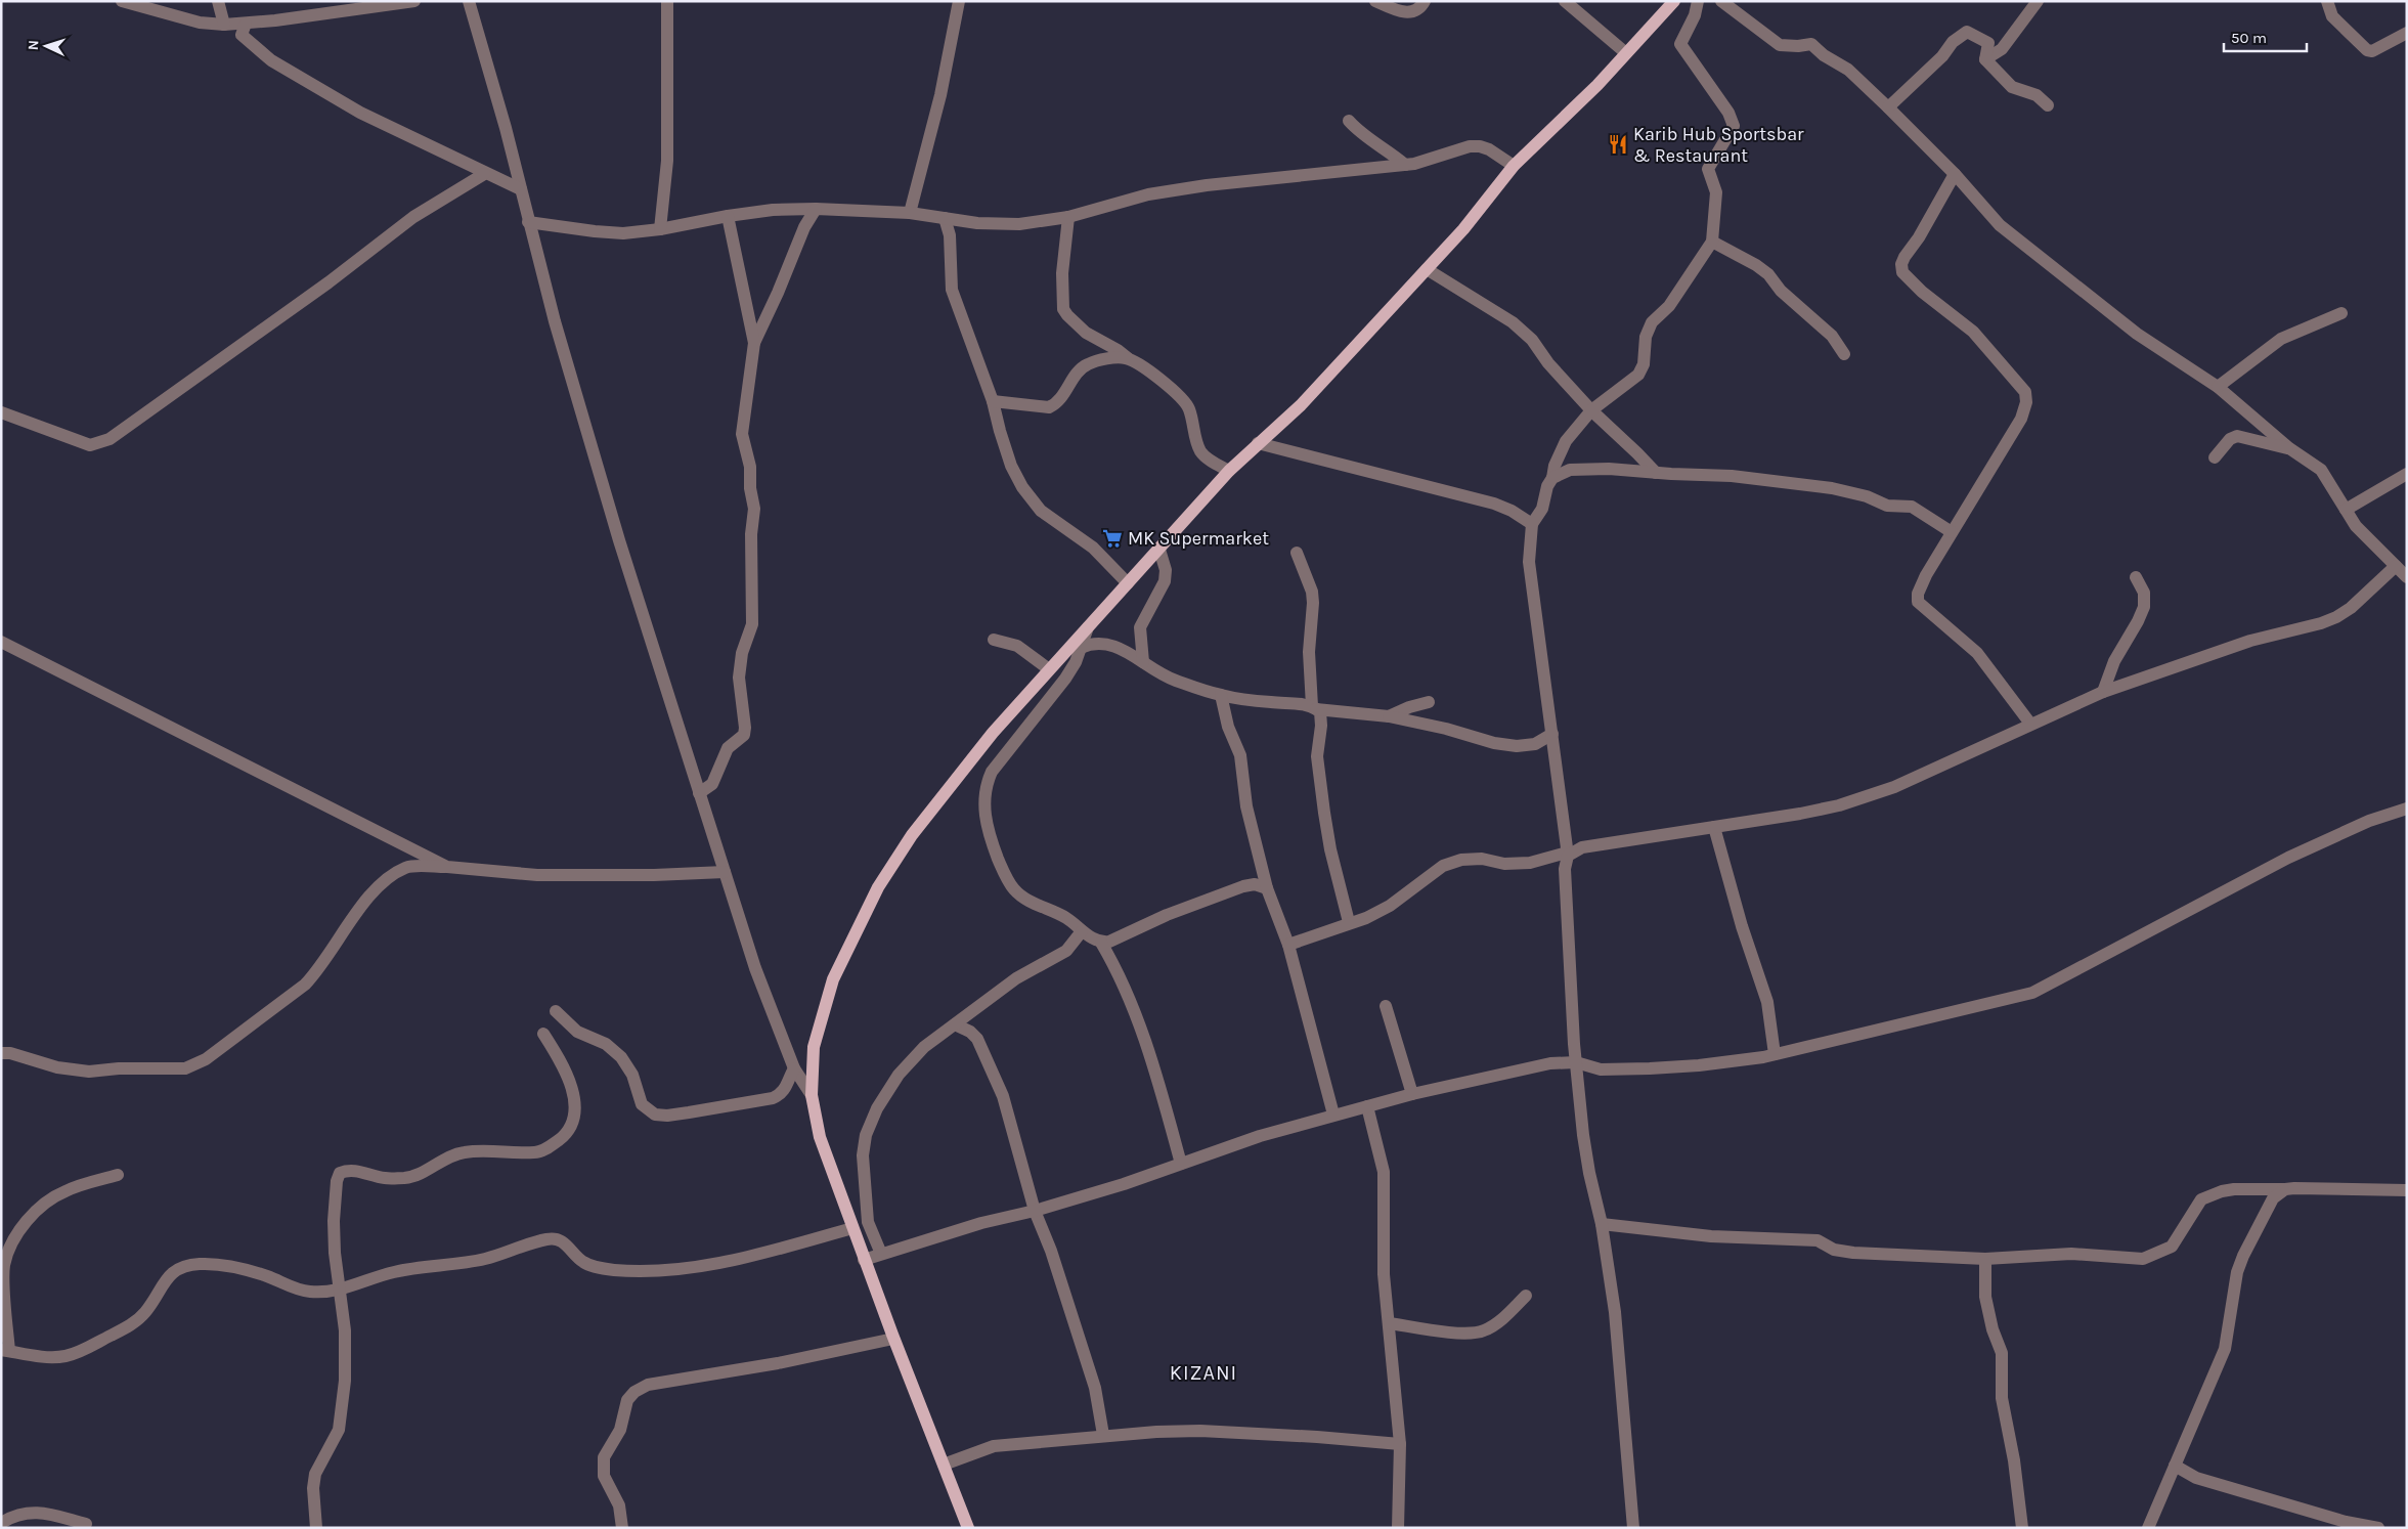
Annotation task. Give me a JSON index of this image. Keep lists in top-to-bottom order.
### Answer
{
  "districts": ["KIZANI"],
  "places": {
    "restaurant": ["Karib Hub Sportsbar & Restaurant"],
    "supermarket": ["MK Supermarket"]
  },
  "scale_bar": "50 m",
  "north": "left"
}
